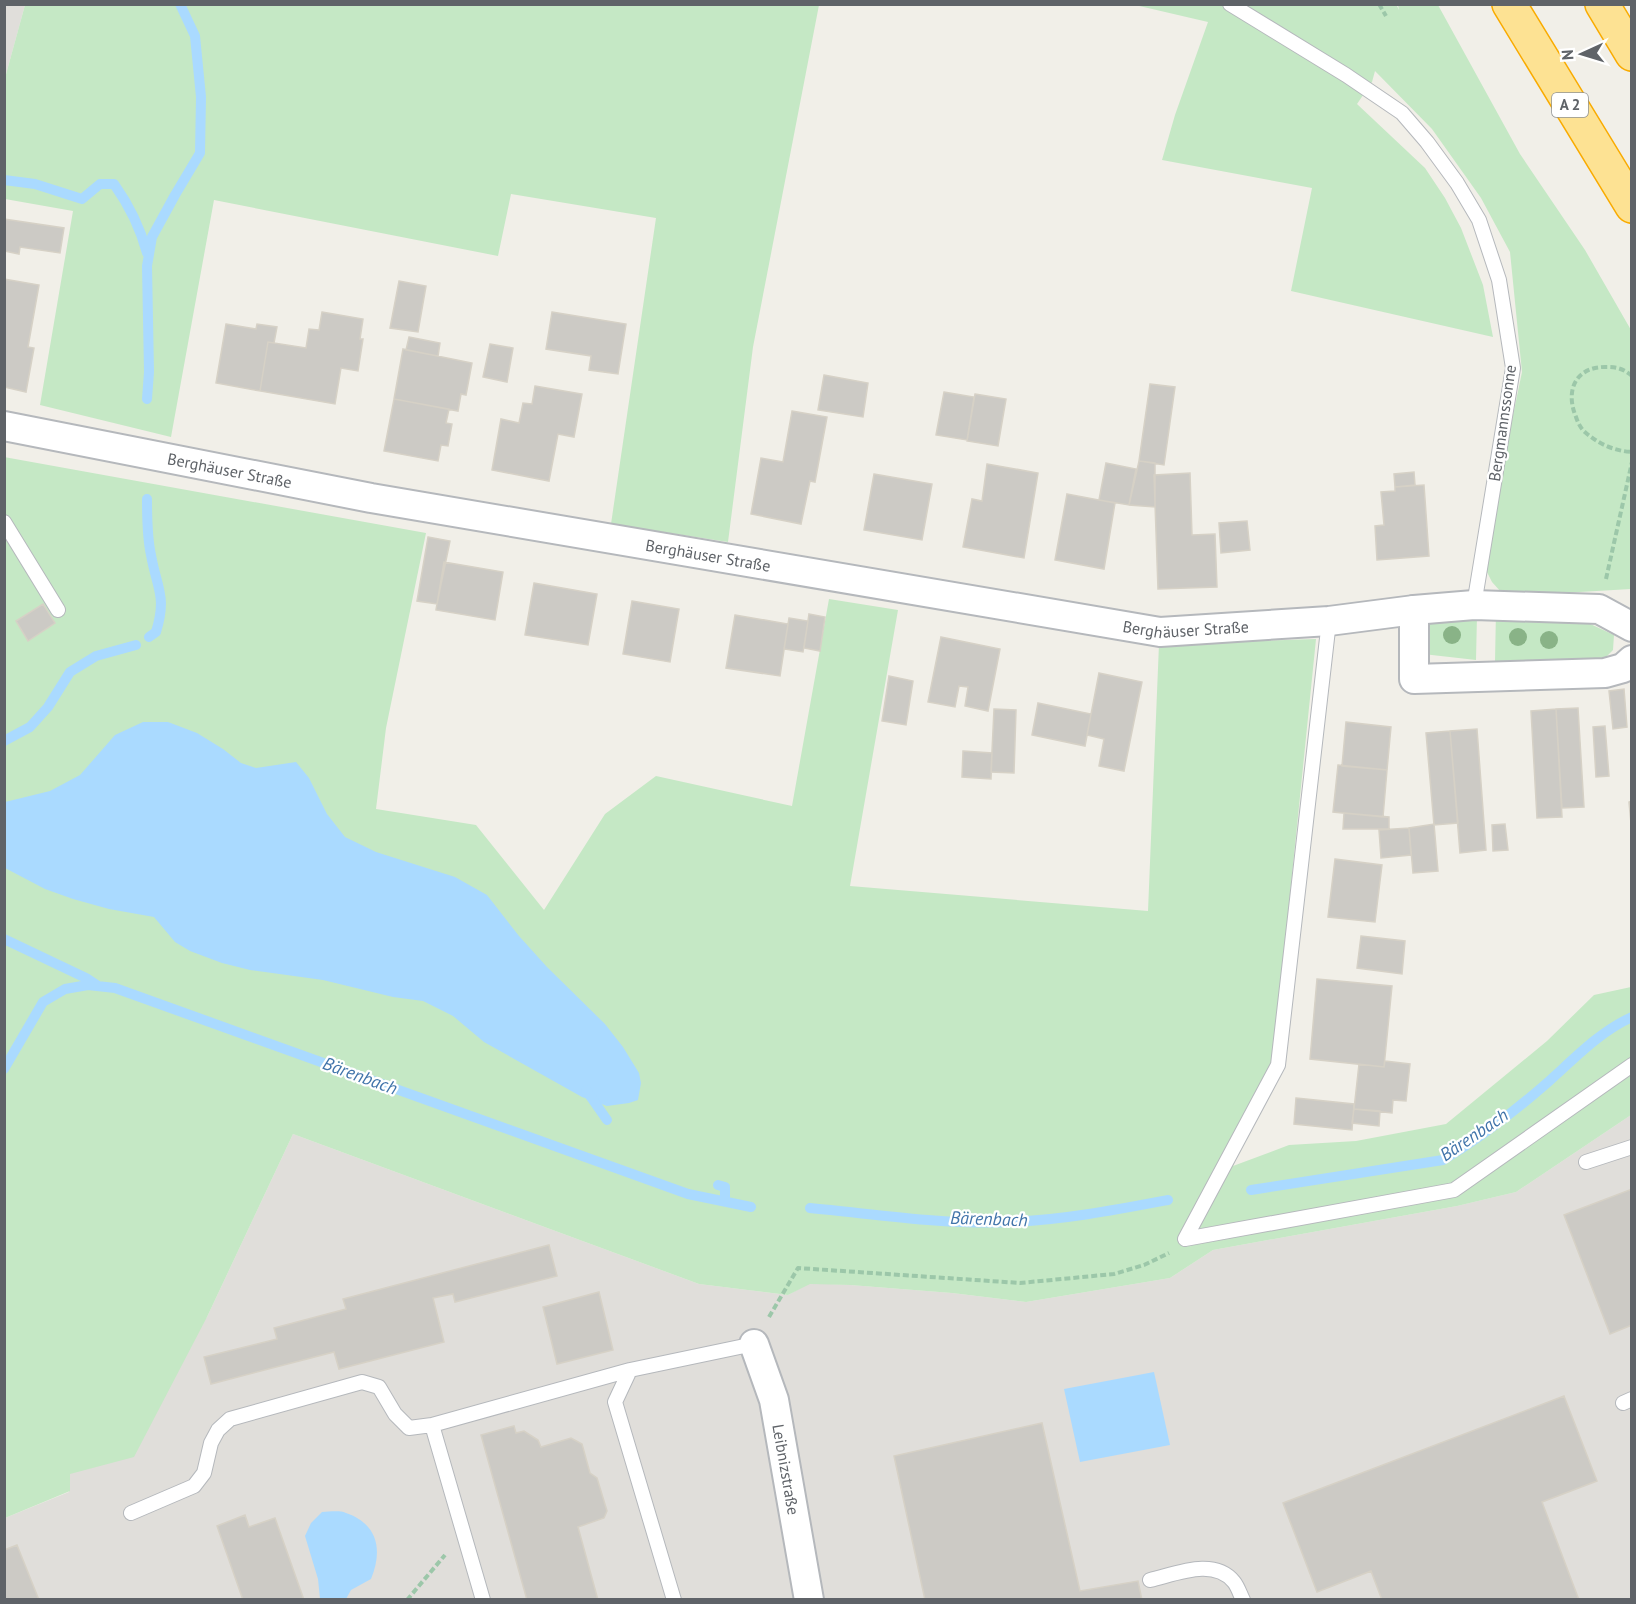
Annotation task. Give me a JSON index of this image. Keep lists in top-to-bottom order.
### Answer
{
  "streets": {
    "highway": ["A 2"],
    "street": ["Berghäuser Straße", "Leibnizstraße"],
    "lane": ["Bergmannssonne"]
  },
  "crossings": [
    ["Bergmannssonne", "Berghäuser Straße"]
  ],
  "water": ["Bärenbach"],
  "north": "left"
}
